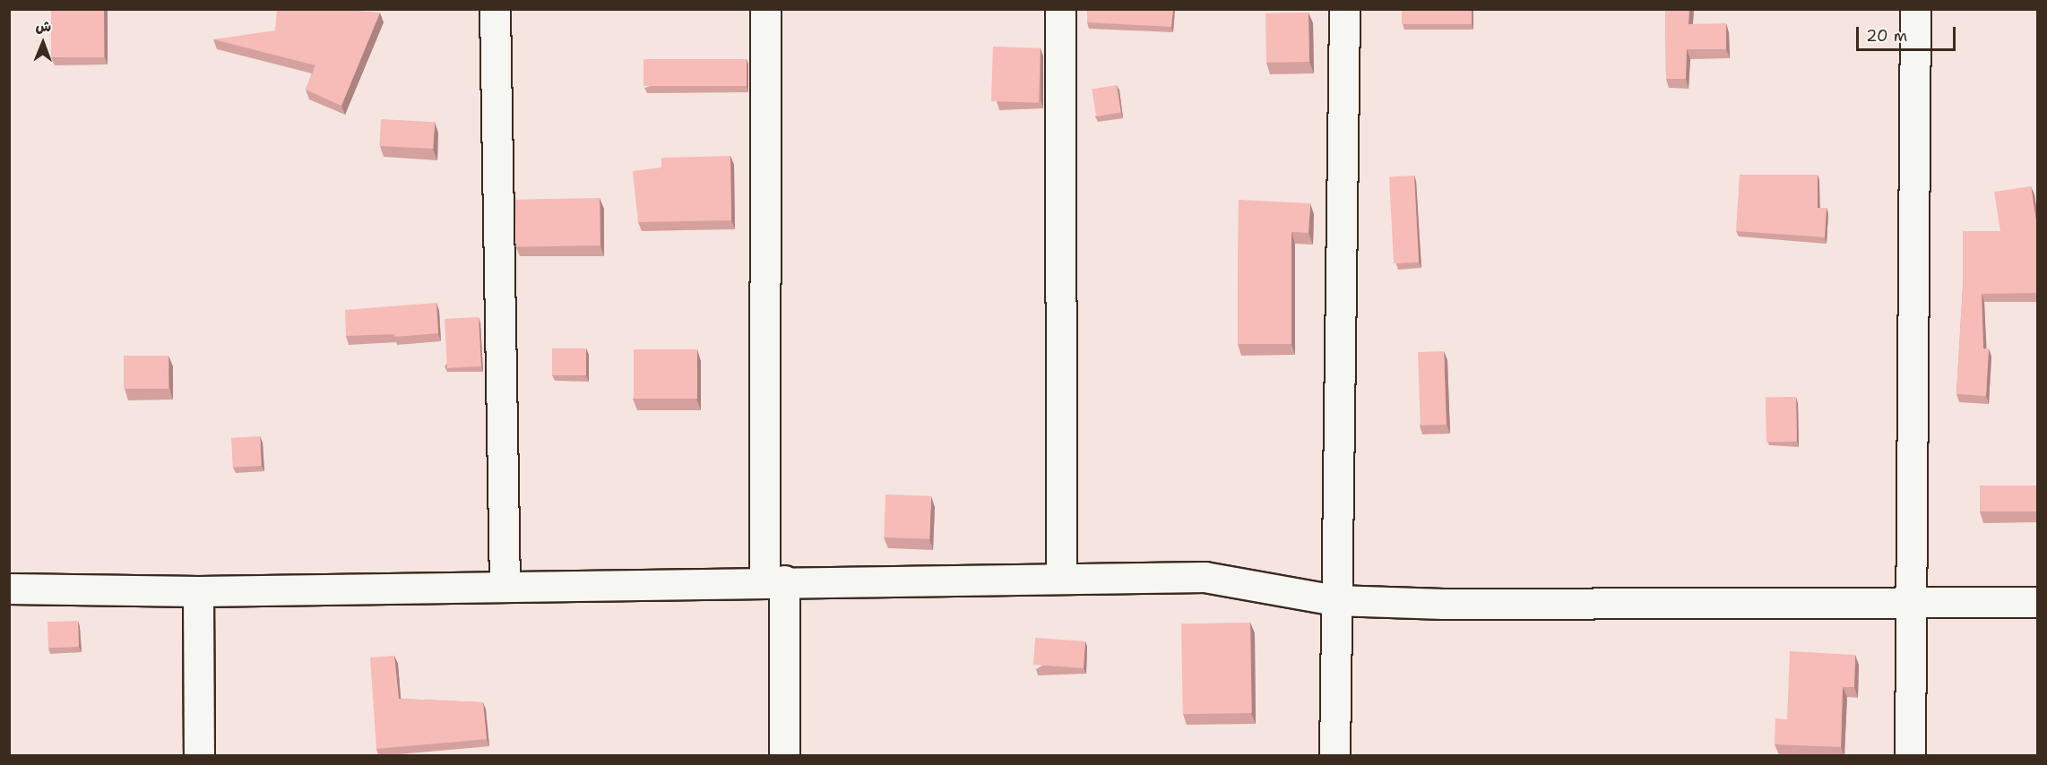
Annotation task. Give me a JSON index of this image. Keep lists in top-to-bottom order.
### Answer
{
  "scale_bar": "20 m",
  "north": "top"
}
